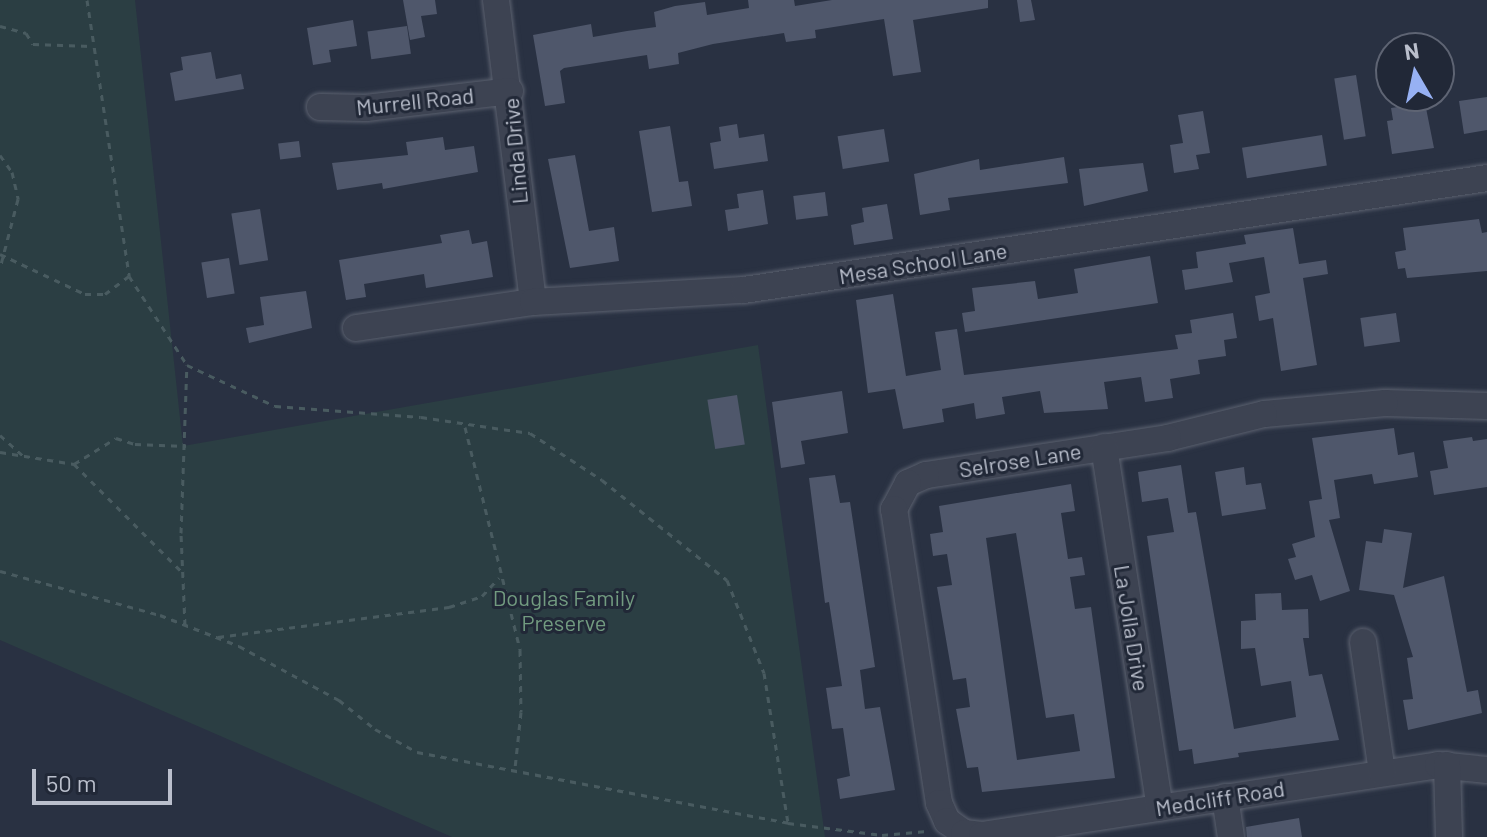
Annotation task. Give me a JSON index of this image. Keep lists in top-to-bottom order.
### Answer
{
  "streets": {
    "street": [
      "Murrell Road",
      "Linda Drive",
      "Mesa School Lane",
      "Selrose Lane",
      "La Jolla Drive",
      "Medcliff Road"
    ]
  },
  "crossings": [
    ["Murrell Road", "Linda Drive"],
    ["Linda Drive", "Mesa School Lane"],
    ["Selrose Lane", "La Jolla Drive"],
    ["Selrose Lane", "Medcliff Road"],
    ["La Jolla Drive", "Medcliff Road"]
  ],
  "parks": ["Douglas Family Preserve"],
  "scale_bar": "50 m",
  "north": "top"
}
